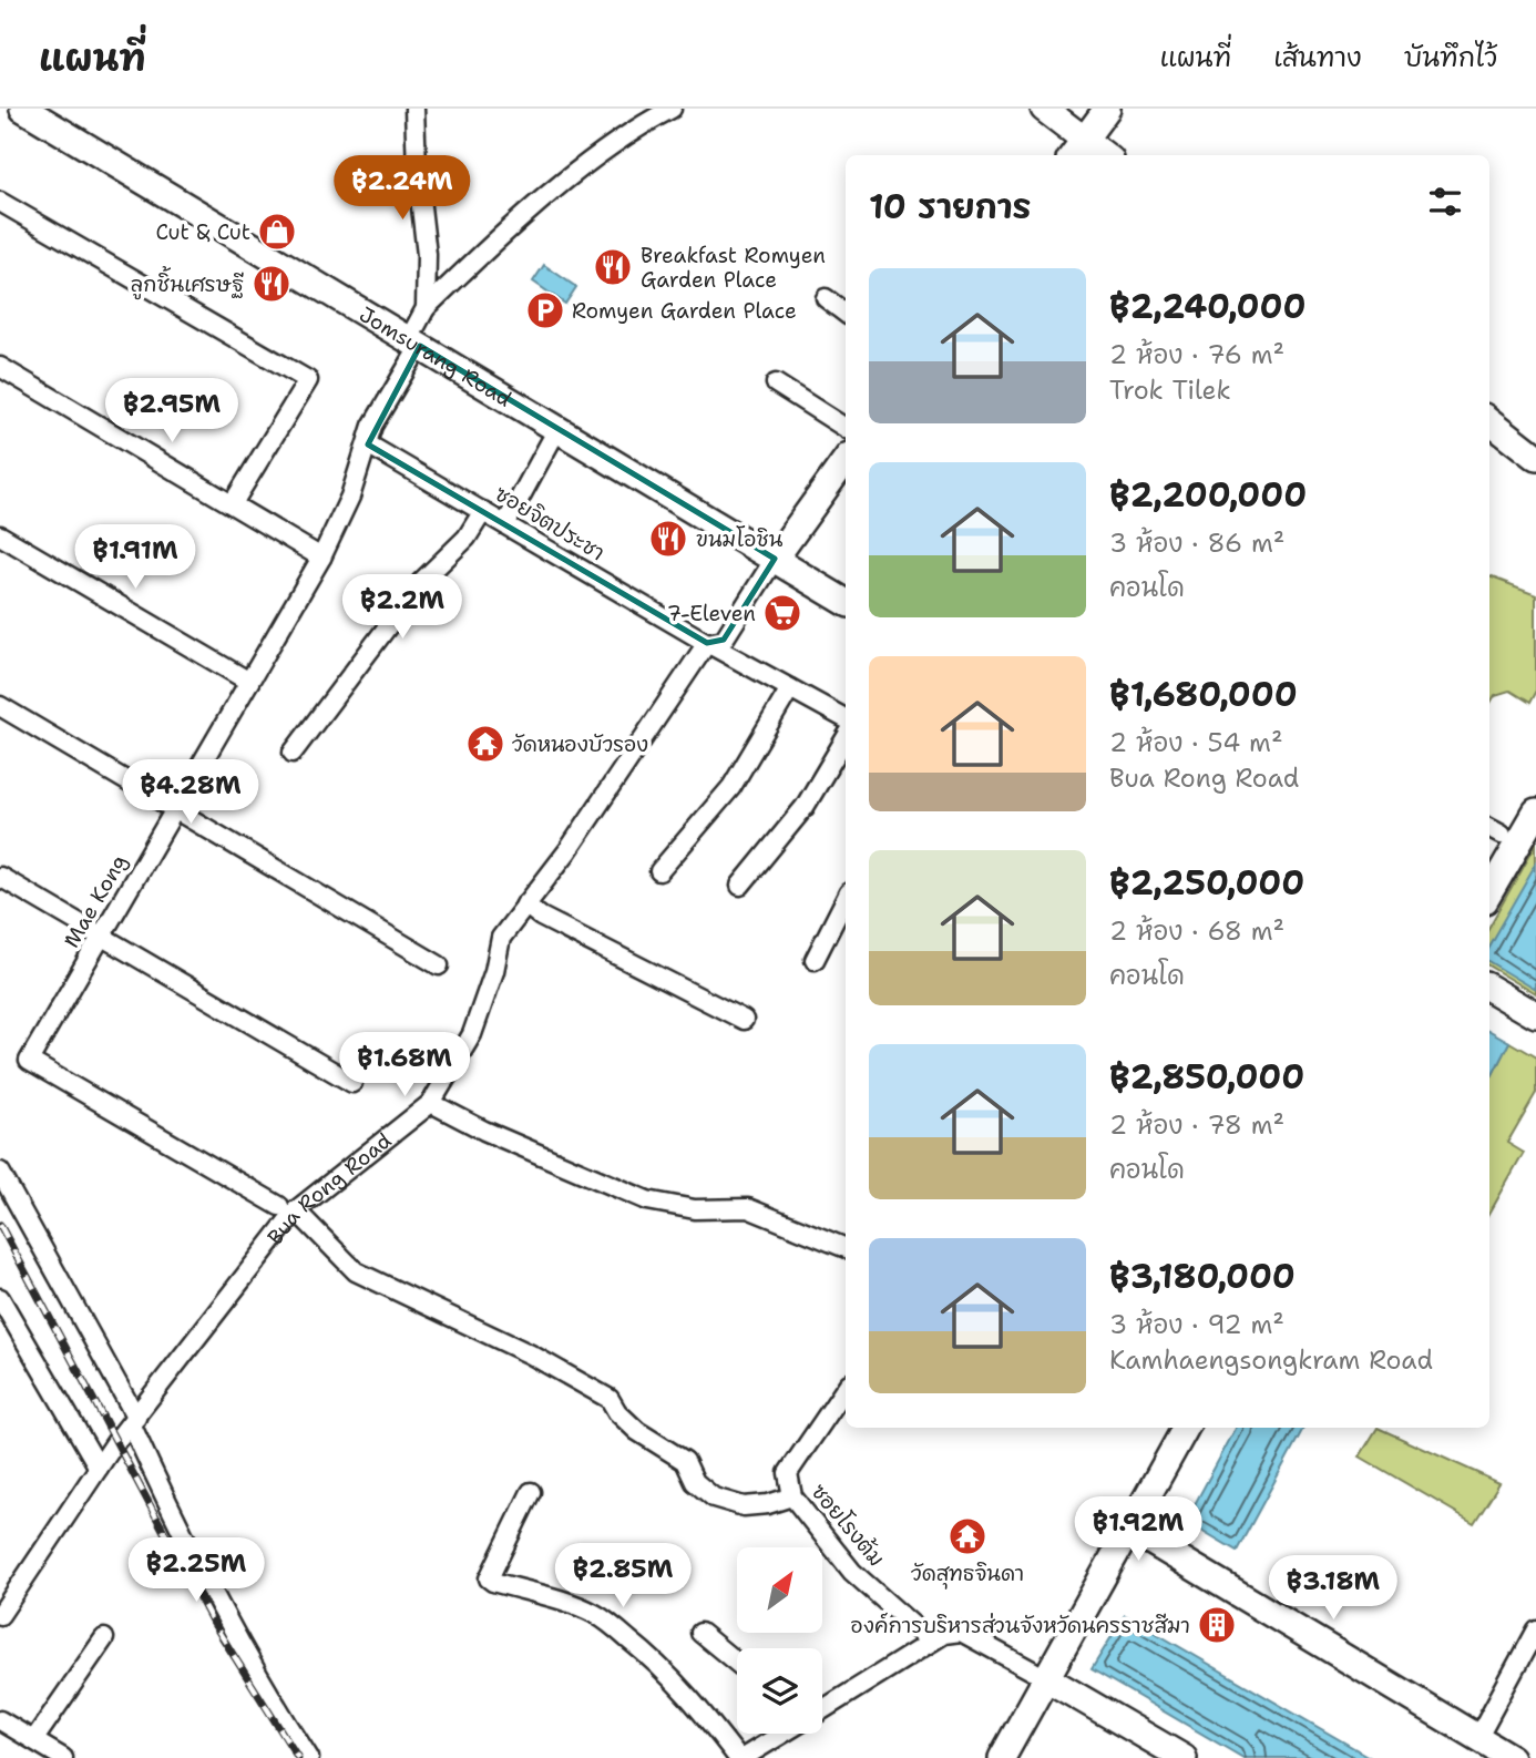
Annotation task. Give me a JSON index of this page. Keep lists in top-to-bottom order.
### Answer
{
  "streets": {
    "main road": ["Jomsurang Road", "Bua Rong Road"],
    "street": ["ซอยจิตประชา", "Mae Kong", "ซอยโรงต้ม"]
  },
  "crossings": [
    ["Jomsurang Road", "Mae Kong"],
    ["Jomsurang Road", "Bua Rong Road"],
    ["ซอยจิตประชา", "Mae Kong"],
    ["ซอยจิตประชา", "Bua Rong Road"],
    ["Mae Kong", "Bua Rong Road"]
  ],
  "places": {
    "shop": ["Cut & Cut"],
    "restaurant": ["Breakfast Romyen Garden Place", "ลูกชิ้นเศรษฐี", "ขนมโอชิน"],
    "parking": ["Romyen Garden Place"],
    "supermarket": ["7-Eleven"],
    "temple": ["วัดหนองบัวรอง", "วัดสุทธจินดา"],
    "building": ["องค์การบริหารส่วนจังหวัดนครราชสีมา"]
  },
  "north": "top right",
  "page": {
    "header": "แผนที่",
    "nav": ["แผนที่", "เส้นทาง", "บันทึกไว้"],
    "price": [
      "฿2.24M",
      "฿2.95M",
      "฿1.91M",
      "฿2.2M",
      "฿4.28M",
      "฿1.68M",
      "฿1.92M",
      "฿2.25M",
      "฿2.85M",
      "฿3.18M"
    ],
    "heading": "10 รายการ",
    "list": [
      {
        "name": "฿2,240,000",
        "note": "2 ห้อง · 76 m² · Trok Tilek"
      },
      {
        "name": "฿2,200,000",
        "note": "3 ห้อง · 86 m² · คอนโด"
      },
      {
        "name": "฿1,680,000",
        "note": "2 ห้อง · 54 m² · Bua Rong Road"
      },
      {
        "name": "฿2,250,000",
        "note": "2 ห้อง · 68 m² · คอนโด"
      },
      {
        "name": "฿2,850,000",
        "note": "2 ห้อง · 78 m² · คอนโด"
      },
      {
        "name": "฿3,180,000",
        "note": "3 ห้อง · 92 m² · Kamhaengsongkram Road"
      }
    ]
  }
}
